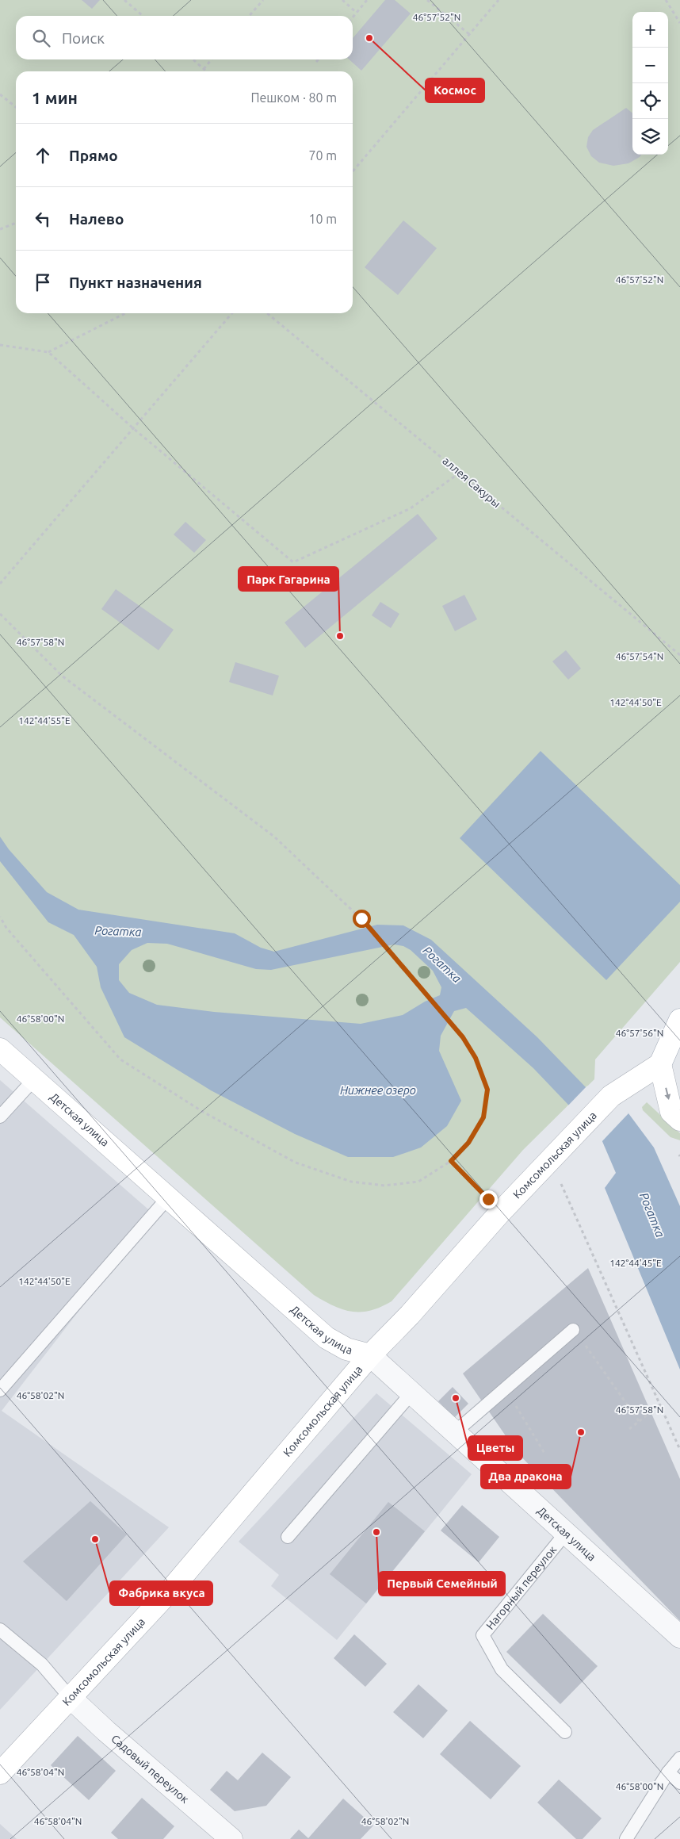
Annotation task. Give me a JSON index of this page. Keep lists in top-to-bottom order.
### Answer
{
  "streets": {
    "street": ["Детская улица", "Комсомольская улица", "Садовый переулок"],
    "lane": ["Нагорный переулок"],
    "path": ["аллея Сакуры"]
  },
  "crossings": [
    ["Детская улица", "Комсомольская улица"],
    ["Детская улица", "Нагорный переулок"],
    ["Комсомольская улица", "Садовый переулок"]
  ],
  "water": ["Рогатка", "Нижнее озеро"],
  "places": [
    "Космос",
    "Парк Гагарина",
    "Цветы",
    "Два дракона",
    "Первый Семейный",
    "Фабрика вкуса"
  ],
  "page": {
    "map_buttons": ["+", "−"],
    "search": "Поиск",
    "heading": ["1 мин", "Пешком · 80 m"],
    "list": [
      ["Прямо", "70 m"],
      ["Налево", "10 m"],
      "Пункт назначения"
    ]
  },
  "coordinates": [
    "46°57'52\"N",
    "46°57'58\"N",
    "46°57'54\"N",
    "142°44'50\"E",
    "142°44'55\"E",
    "46°58'00\"N",
    "46°57'56\"N",
    "142°44'45\"E",
    "46°58'02\"N",
    "46°58'04\"N"
  ]
}
